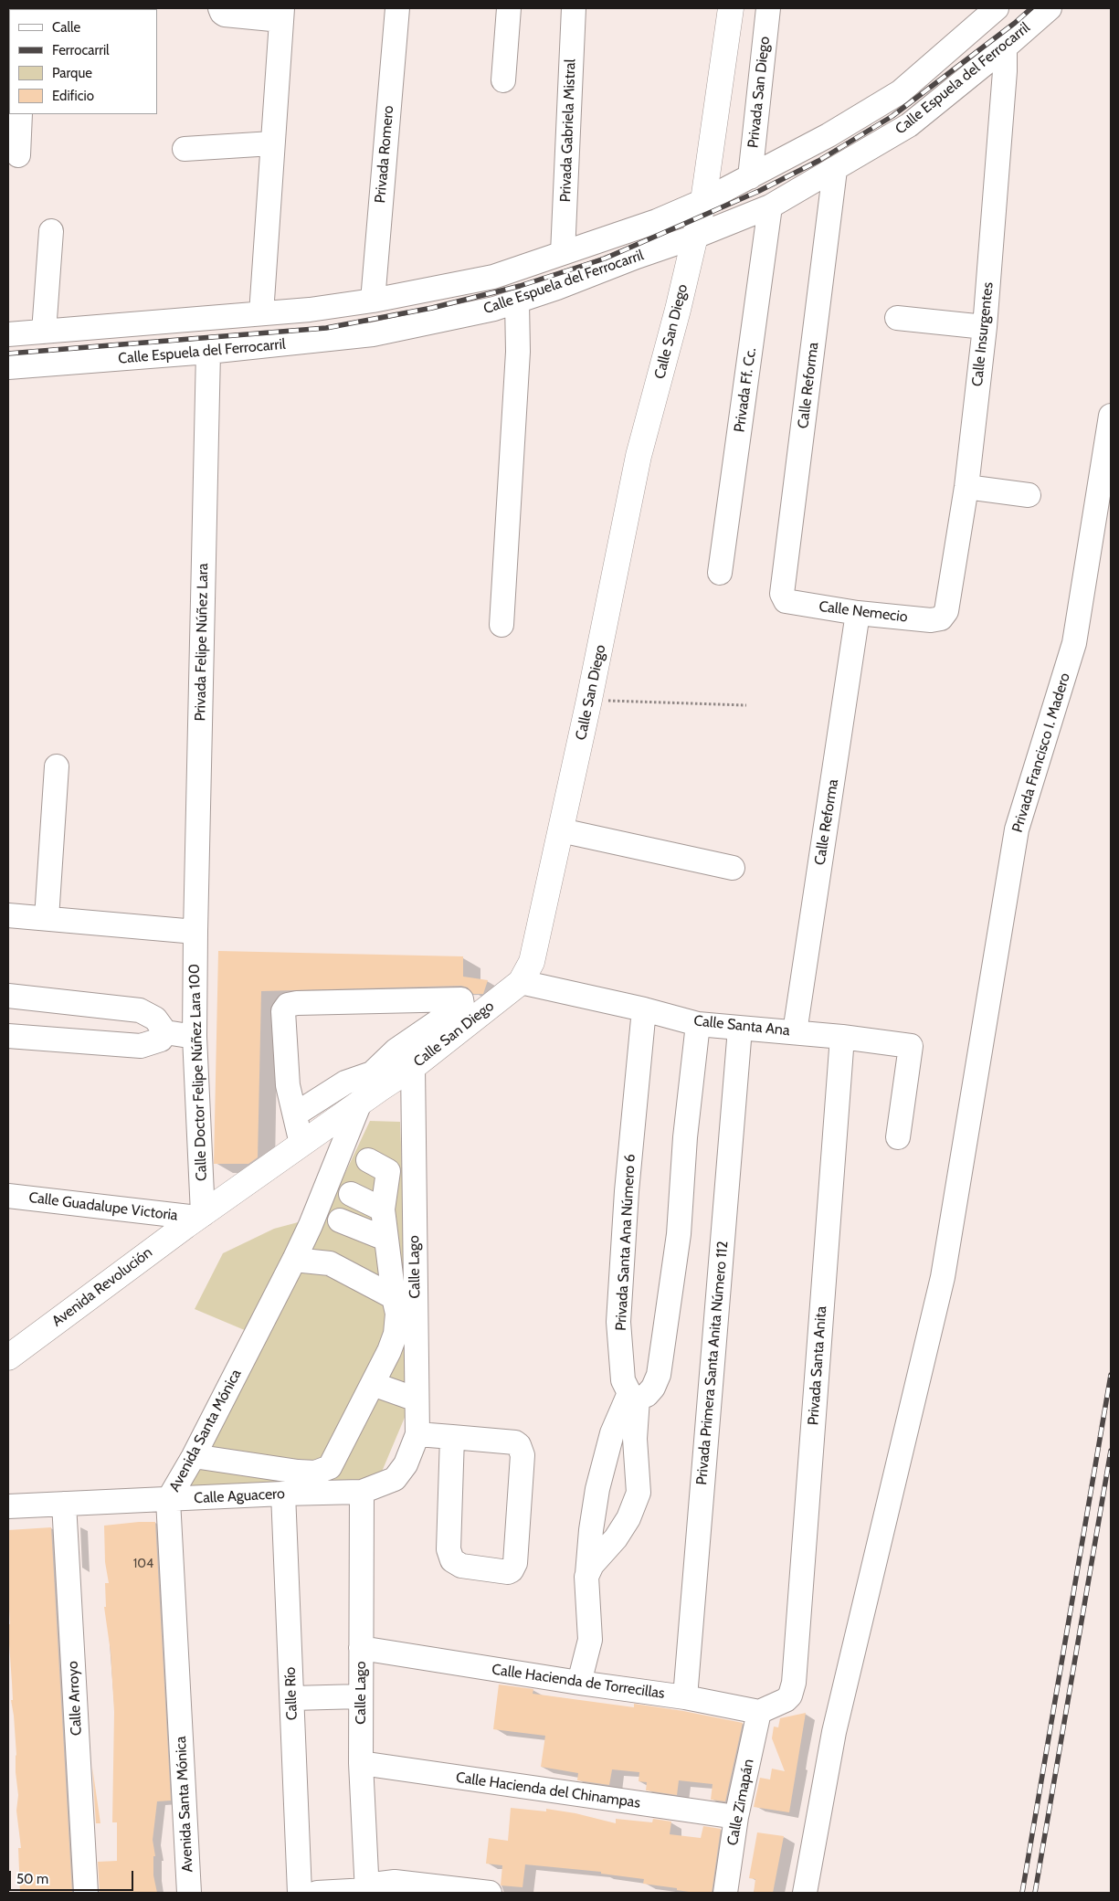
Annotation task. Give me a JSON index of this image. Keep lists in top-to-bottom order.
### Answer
{
  "streets": {
    "main road": ["Calle San Diego", "Avenida Revolución"],
    "street": [
      "Calle Espuela del Ferrocarril",
      "Privada San Diego",
      "Privada Gabriela Mistral",
      "Privada Romero",
      "Calle Insurgentes",
      "Calle Reforma",
      "Privada Ff. Cc.",
      "Calle Nemecio",
      "Privada Felipe Núñez Lara",
      "Privada Francisco I. Madero",
      "Calle Santa Ana",
      "Calle Doctor Felipe Núñez Lara 100",
      "Calle Guadalupe Victoria",
      "Privada Santa Ana Número 6",
      "Calle Lago",
      "Privada Primera Santa Anita Número 112",
      "Privada Santa Anita",
      "Avenida Santa Mónica",
      "Calle Aguacero",
      "Calle Hacienda de Torrecillas",
      "Calle Río",
      "Calle Arroyo",
      "Calle Hacienda del Chinampas",
      "Calle Zimapán"
    ]
  },
  "crossings": [
    ["Calle Espuela del Ferrocarril", "Privada San Diego"],
    ["Calle Espuela del Ferrocarril", "Privada Gabriela Mistral"],
    ["Calle Espuela del Ferrocarril", "Privada Romero"],
    ["Calle Espuela del Ferrocarril", "Calle San Diego"],
    ["Calle Espuela del Ferrocarril", "Calle Insurgentes"],
    ["Calle Espuela del Ferrocarril", "Calle Reforma"],
    ["Calle Espuela del Ferrocarril", "Privada Ff. Cc."],
    ["Calle Espuela del Ferrocarril", "Privada Felipe Núñez Lara"],
    ["Calle San Diego", "Calle Santa Ana"],
    ["Calle San Diego", "Calle Doctor Felipe Núñez Lara 100"],
    ["Calle San Diego", "Calle Guadalupe Victoria"],
    ["Calle San Diego", "Calle Lago"],
    ["Calle San Diego", "Avenida Revolución"],
    ["Calle San Diego", "Avenida Santa Mónica"],
    ["Calle Insurgentes", "Calle Nemecio"],
    ["Calle Reforma", "Calle Nemecio"],
    ["Calle Reforma", "Calle Santa Ana"],
    ["Privada Felipe Núñez Lara", "Calle Doctor Felipe Núñez Lara 100"],
    ["Calle Santa Ana", "Privada Santa Ana Número 6"],
    ["Calle Santa Ana", "Privada Primera Santa Anita Número 112"],
    ["Calle Santa Ana", "Privada Santa Anita"],
    ["Calle Doctor Felipe Núñez Lara 100", "Calle Guadalupe Victoria"],
    ["Calle Doctor Felipe Núñez Lara 100", "Avenida Revolución"],
    ["Calle Guadalupe Victoria", "Avenida Revolución"],
    ["Calle Lago", "Calle Aguacero"],
    ["Calle Lago", "Calle Hacienda de Torrecillas"],
    ["Calle Lago", "Calle Hacienda del Chinampas"],
    ["Privada Primera Santa Anita Número 112", "Calle Hacienda de Torrecillas"],
    ["Privada Santa Anita", "Calle Hacienda de Torrecillas"],
    ["Privada Santa Anita", "Calle Zimapán"],
    ["Avenida Santa Mónica", "Calle Aguacero"],
    ["Calle Aguacero", "Calle Río"],
    ["Calle Aguacero", "Calle Arroyo"],
    ["Calle Hacienda de Torrecillas", "Calle Zimapán"],
    ["Calle Hacienda del Chinampas", "Calle Zimapán"]
  ],
  "house_numbers": ["104"],
  "legend": [
    "Calle",
    "Ferrocarril",
    "Parque",
    "Edificio"
  ],
  "scale_bar": "50 m"
}
